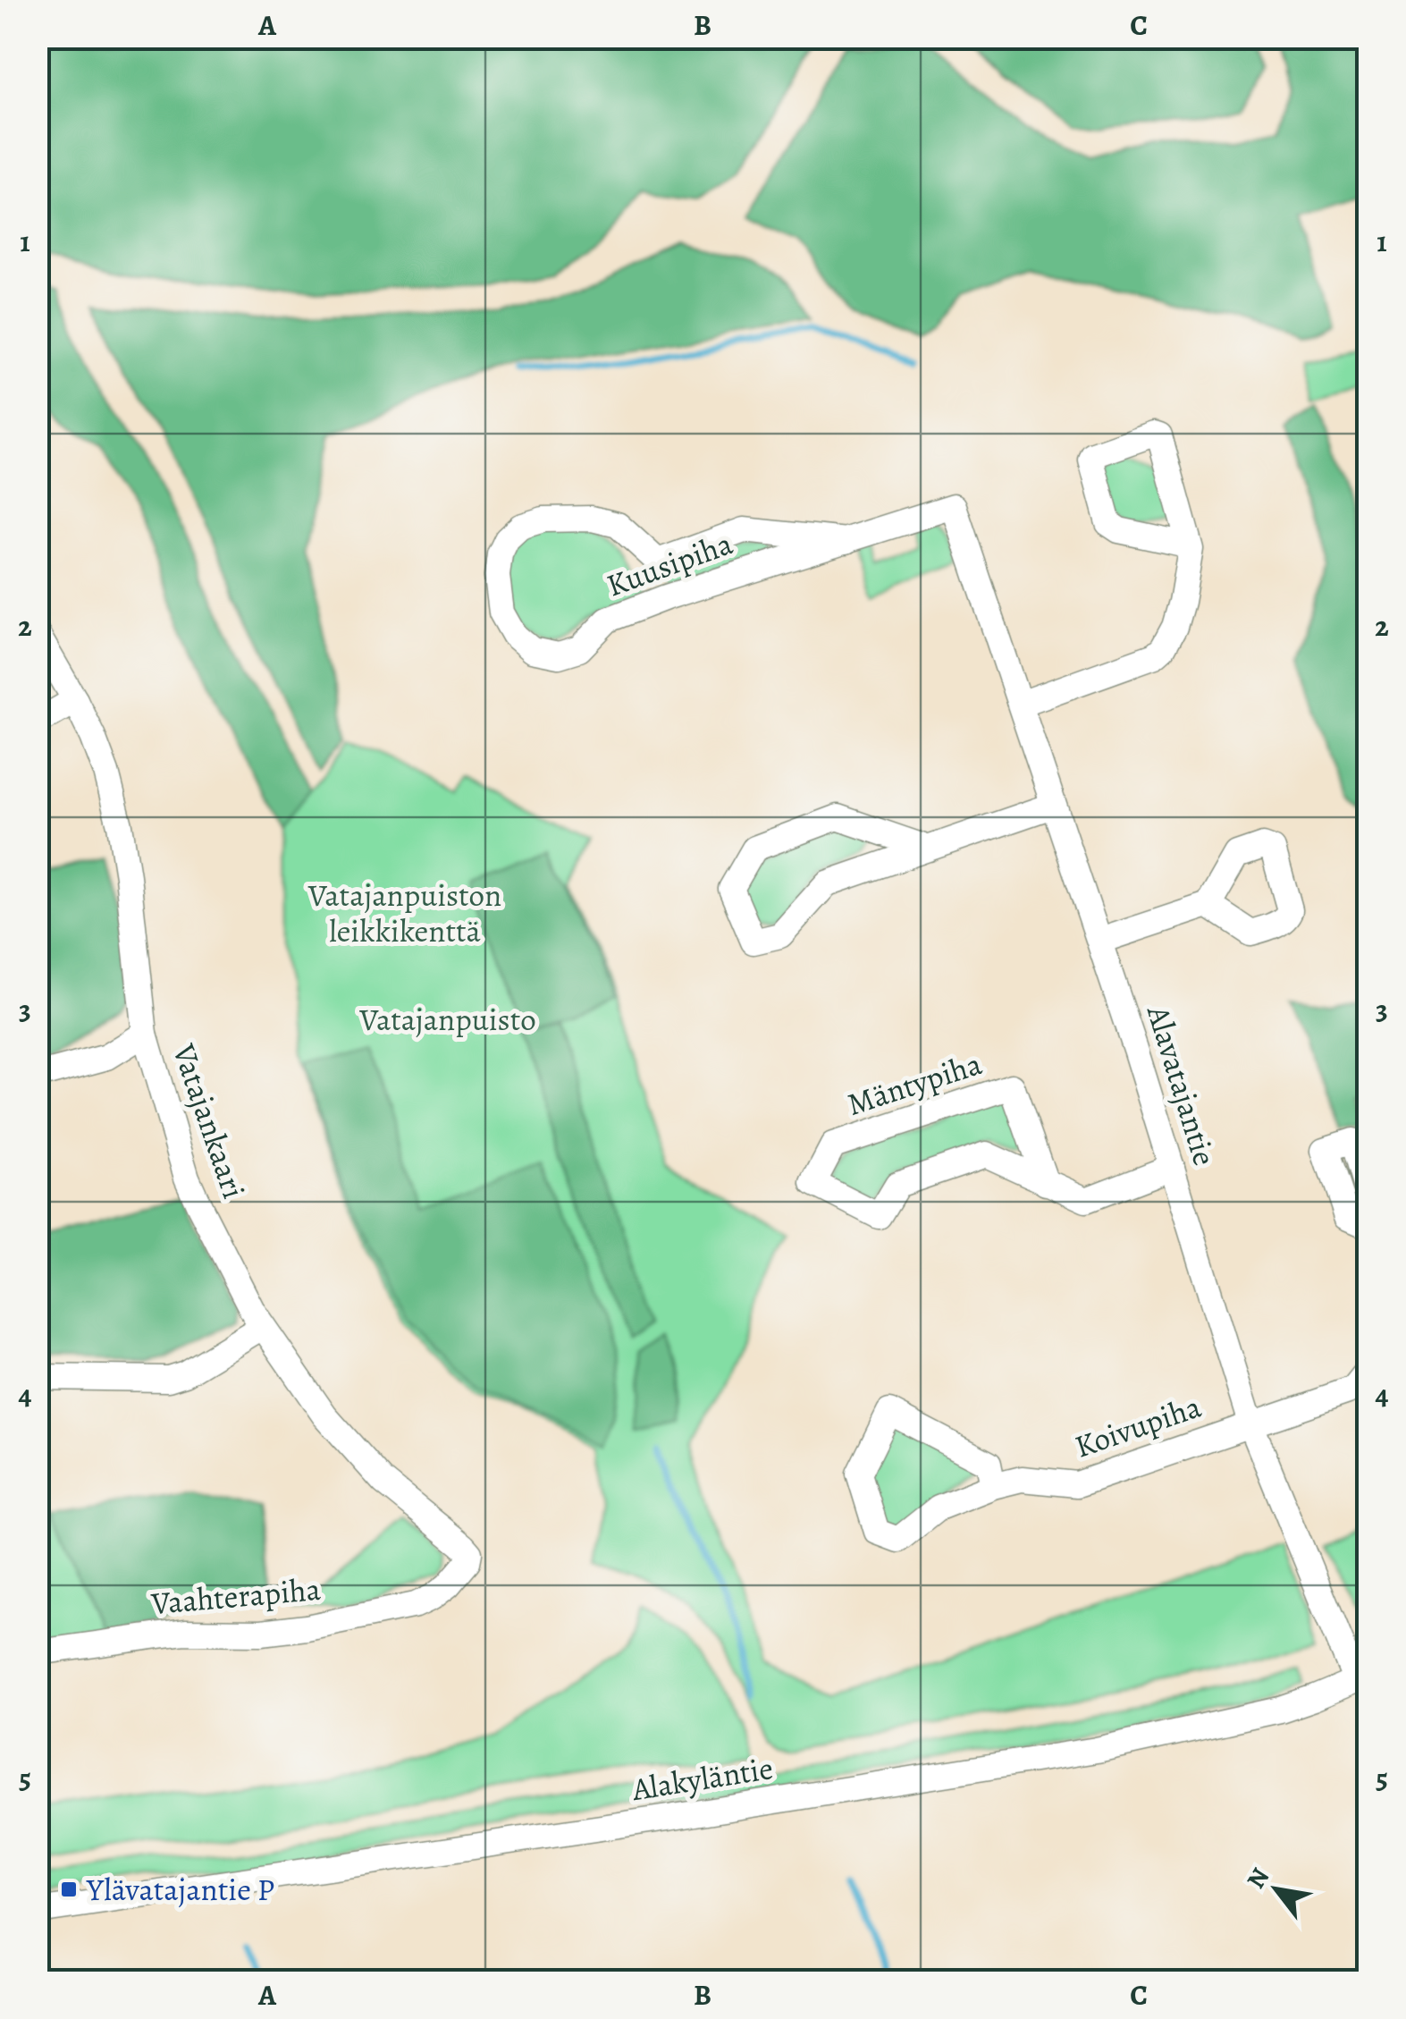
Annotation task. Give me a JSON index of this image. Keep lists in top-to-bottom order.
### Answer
{
  "streets": {
    "street": [
      "Kuusipiha",
      "Mäntypiha",
      "Alavatajantie",
      "Vatajankaari",
      "Koivupiha",
      "Vaahterapiha",
      "Alakyläntie"
    ]
  },
  "crossings": [
    ["Kuusipiha", "Alavatajantie"],
    ["Mäntypiha", "Alavatajantie"],
    ["Alavatajantie", "Koivupiha"],
    ["Alavatajantie", "Alakyläntie"],
    ["Vatajankaari", "Vaahterapiha"]
  ],
  "parks": ["Vatajanpuiston leikkikenttä", "Vatajanpuisto"],
  "places": {
    "transit": ["Ylävatajantie P"]
  },
  "north": "top left",
  "grid": {
    "columns": ["A", "B", "C"],
    "rows": [
      "1",
      "2",
      "3",
      "4",
      "5"
    ]
  }
}
